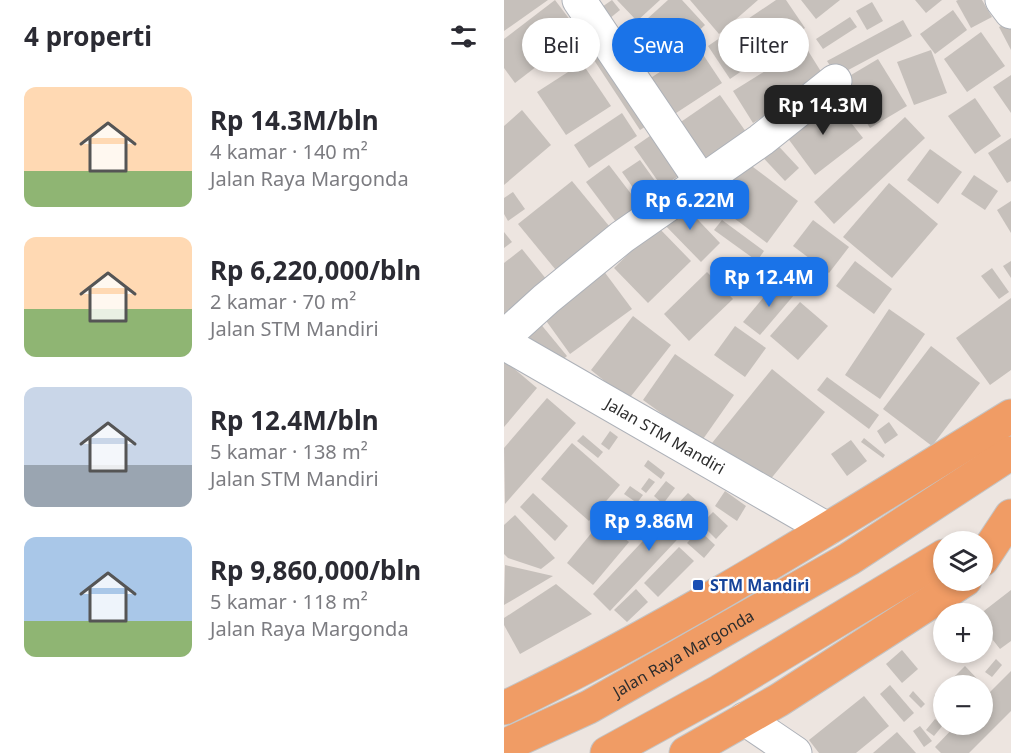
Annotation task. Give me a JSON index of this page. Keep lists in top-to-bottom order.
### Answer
{
  "streets": {
    "highway": ["Jalan Raya Margonda"],
    "street": ["Jalan STM Mandiri"]
  },
  "crossings": [
    ["Jalan STM Mandiri", "Jalan Raya Margonda"]
  ],
  "places": {
    "transit": ["STM Mandiri"]
  },
  "page": {
    "heading": "4 properti",
    "chip": ["Beli", "Sewa", "Filter"],
    "list": [
      {
        "name": "Rp 14.3M/bln",
        "note": "4 kamar · 140 m² · Jalan Raya Margonda"
      },
      {
        "name": "Rp 6,220,000/bln",
        "note": "2 kamar · 70 m² · Jalan STM Mandiri"
      },
      {
        "name": "Rp 12.4M/bln",
        "note": "5 kamar · 138 m² · Jalan STM Mandiri"
      },
      {
        "name": "Rp 9,860,000/bln",
        "note": "5 kamar · 118 m² · Jalan Raya Margonda"
      }
    ],
    "price": [
      "Rp 14.3M",
      "Rp 6.22M",
      "Rp 12.4M",
      "Rp 9.86M"
    ],
    "map_buttons": ["+", "−"]
  }
}
